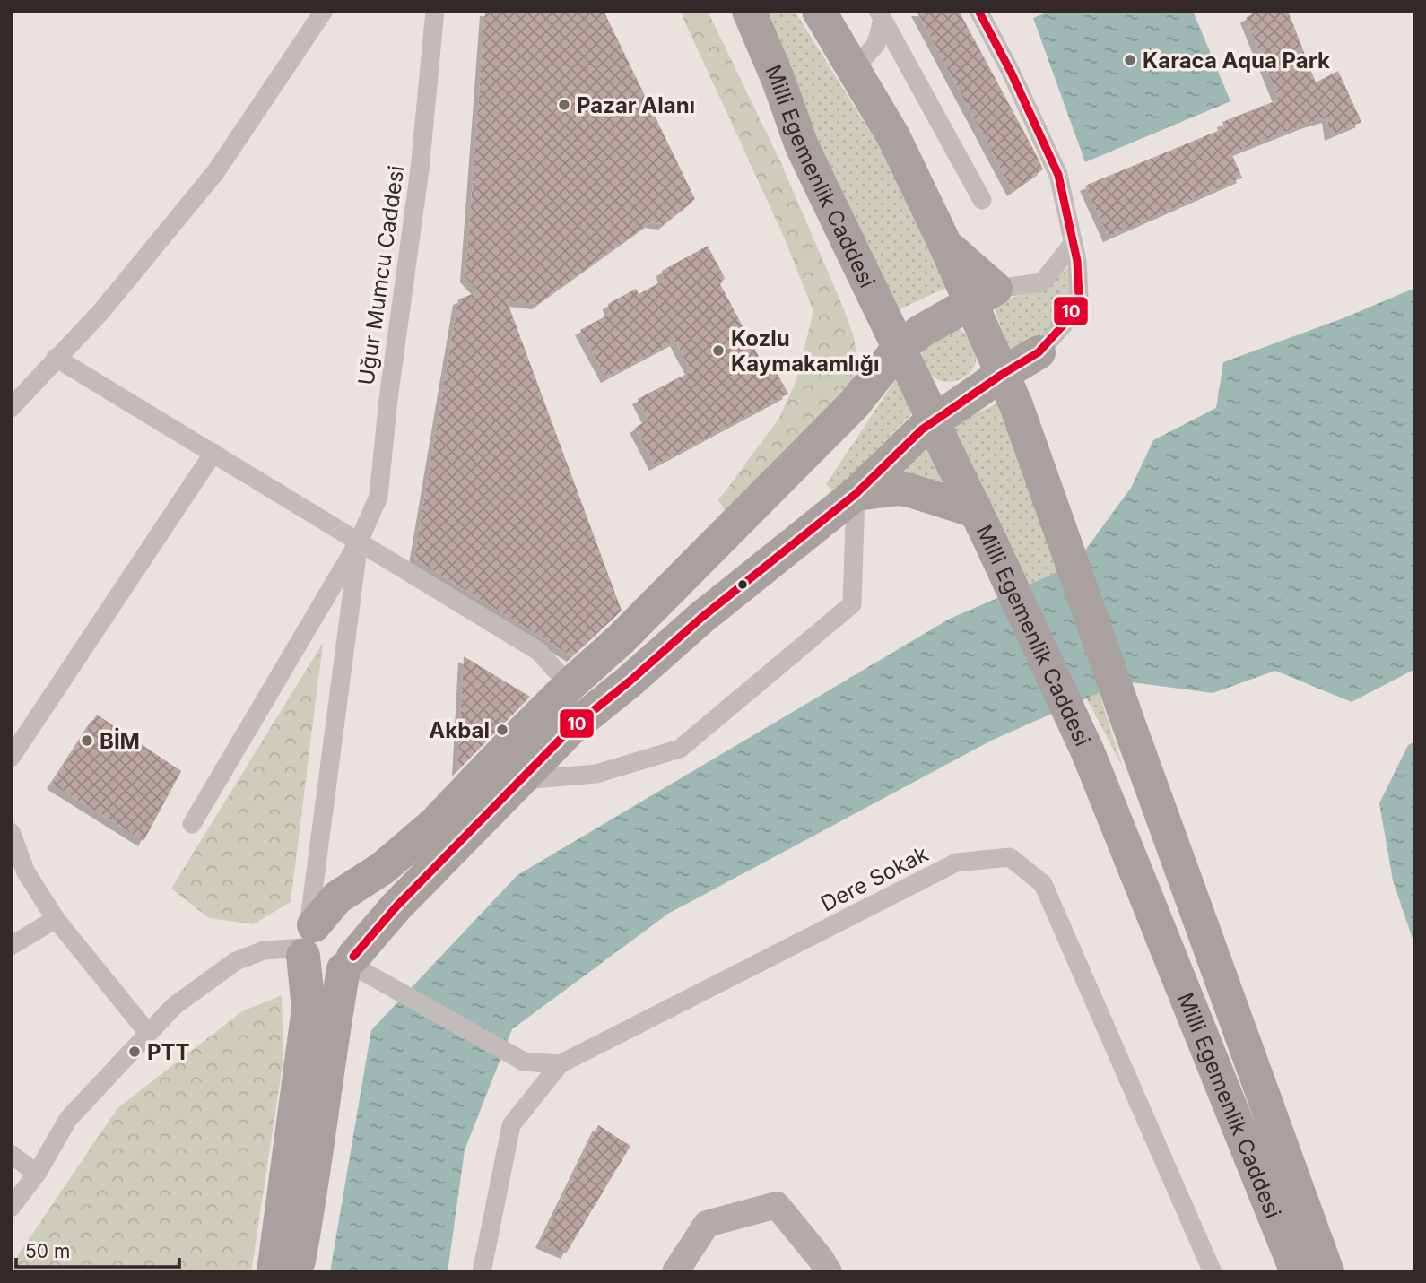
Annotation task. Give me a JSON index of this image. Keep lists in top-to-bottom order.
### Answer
{
  "streets": {
    "highway": ["Milli Egemenlik Caddesi"],
    "street": ["Uğur Mumcu Caddesi", "Dere Sokak"]
  },
  "places": [
    "Karaca Aqua Park",
    "Pazar Alanı",
    "Kozlu Kaymakamlığı",
    "Akbal",
    "BİM",
    "PTT"
  ],
  "lines": ["transit line 10"],
  "scale_bar": "50 m"
}
